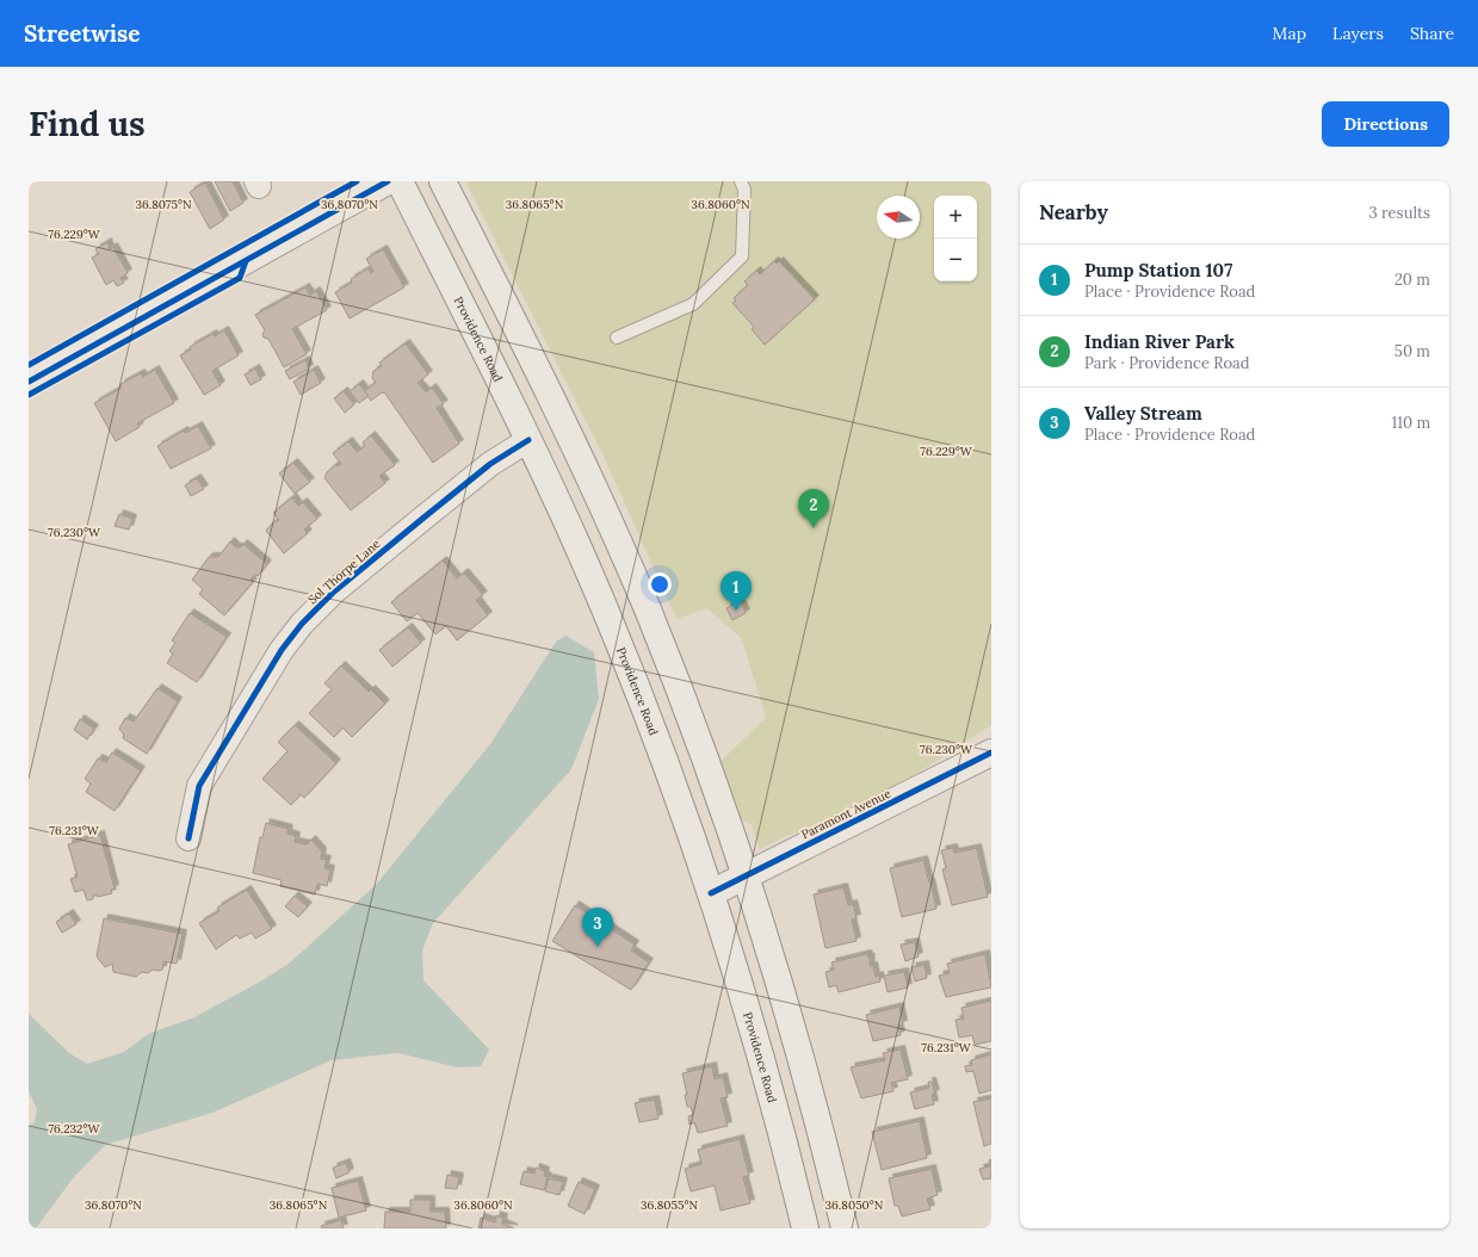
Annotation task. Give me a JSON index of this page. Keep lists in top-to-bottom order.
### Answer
{
  "streets": {
    "main road": ["Providence Road", "Paramont Avenue"],
    "street": ["Sol Thorpe Lane"]
  },
  "crossings": [
    ["Providence Road", "Sol Thorpe Lane"],
    ["Providence Road", "Paramont Avenue"]
  ],
  "north": "left",
  "page": {
    "header": "Streetwise",
    "nav": ["Map", "Layers", "Share"],
    "buttons": "Directions",
    "title": "Find us",
    "heading": ["Nearby", "3 results"],
    "map_buttons": ["+", "−"],
    "list": [
      {
        "mark": "1",
        "name": "Pump Station 107",
        "note": "Place · Providence Road",
        "value": "20 m"
      },
      {
        "mark": "2",
        "name": "Indian River Park",
        "note": "Park · Providence Road",
        "value": "50 m"
      },
      {
        "mark": "3",
        "name": "Valley Stream",
        "note": "Place · Providence Road",
        "value": "110 m"
      }
    ],
    "pins": ["2", "1", "3"]
  },
  "coordinates": [
    "36.8070°N",
    "36.8065°N",
    "36.8060°N",
    "36.8075°N",
    "76.229°W",
    "76.230°W",
    "76.231°W",
    "76.232°W",
    "36.8055°N",
    "36.8050°N"
  ]
}
